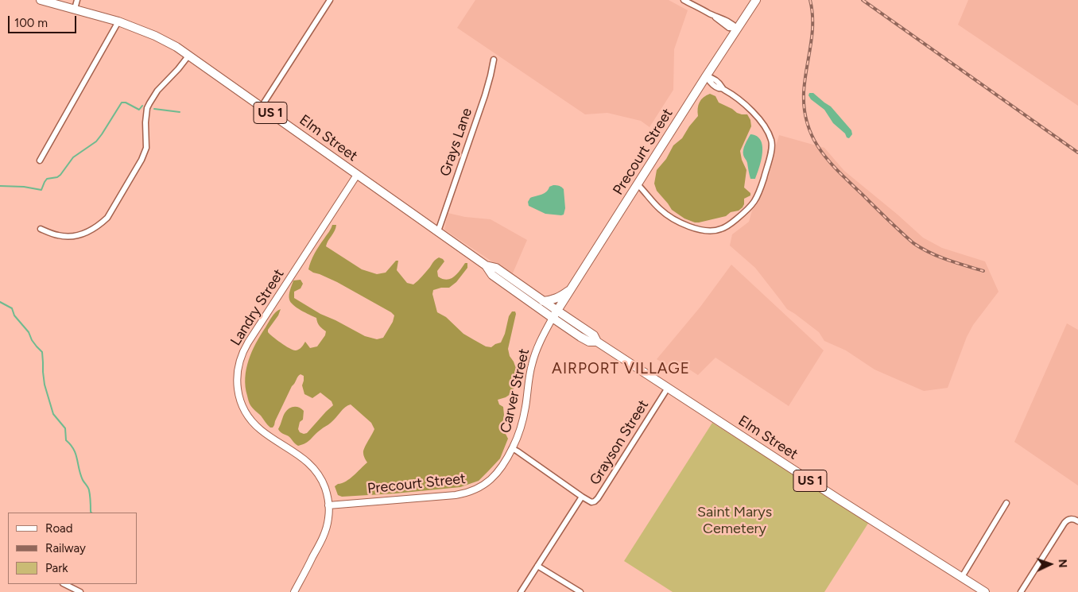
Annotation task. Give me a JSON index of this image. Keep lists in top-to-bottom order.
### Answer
{
  "streets": {
    "main road": ["US 1", "Elm Street", "Precourt Street"],
    "street": [
      "Grays Lane",
      "Landry Street",
      "Carver Street",
      "Grayson Street"
    ]
  },
  "crossings": [
    ["Elm Street", "Grays Lane"],
    ["Elm Street", "Precourt Street"],
    ["Elm Street", "Landry Street"],
    ["Elm Street", "Carver Street"],
    ["Elm Street", "Grayson Street"],
    ["Precourt Street", "Landry Street"],
    ["Precourt Street", "Carver Street"]
  ],
  "districts": ["AIRPORT VILLAGE"],
  "parks": ["Saint Marys Cemetery"],
  "legend": ["Road", "Railway", "Park"],
  "scale_bar": "100 m",
  "north": "right"
}
